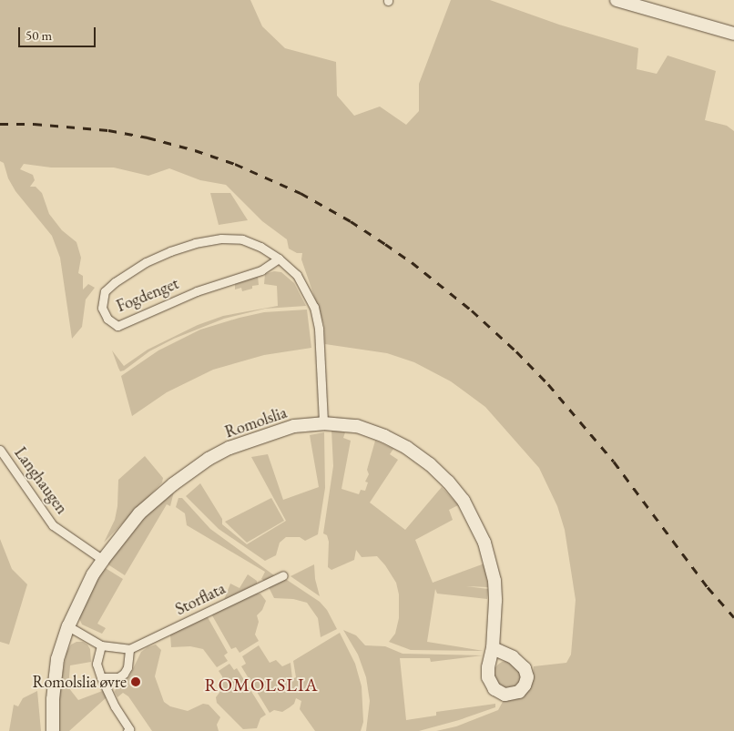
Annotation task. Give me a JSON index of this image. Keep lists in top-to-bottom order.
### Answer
{
  "streets": {
    "street": [
      "Fogdenget",
      "Romolslia",
      "Langhaugen",
      "Storflata"
    ]
  },
  "crossings": [
    ["Fogdenget", "Romolslia"],
    ["Romolslia", "Langhaugen"]
  ],
  "districts": ["ROMOLSLIA"],
  "places": ["Romolslia øvre"],
  "scale_bar": "50 m"
}
